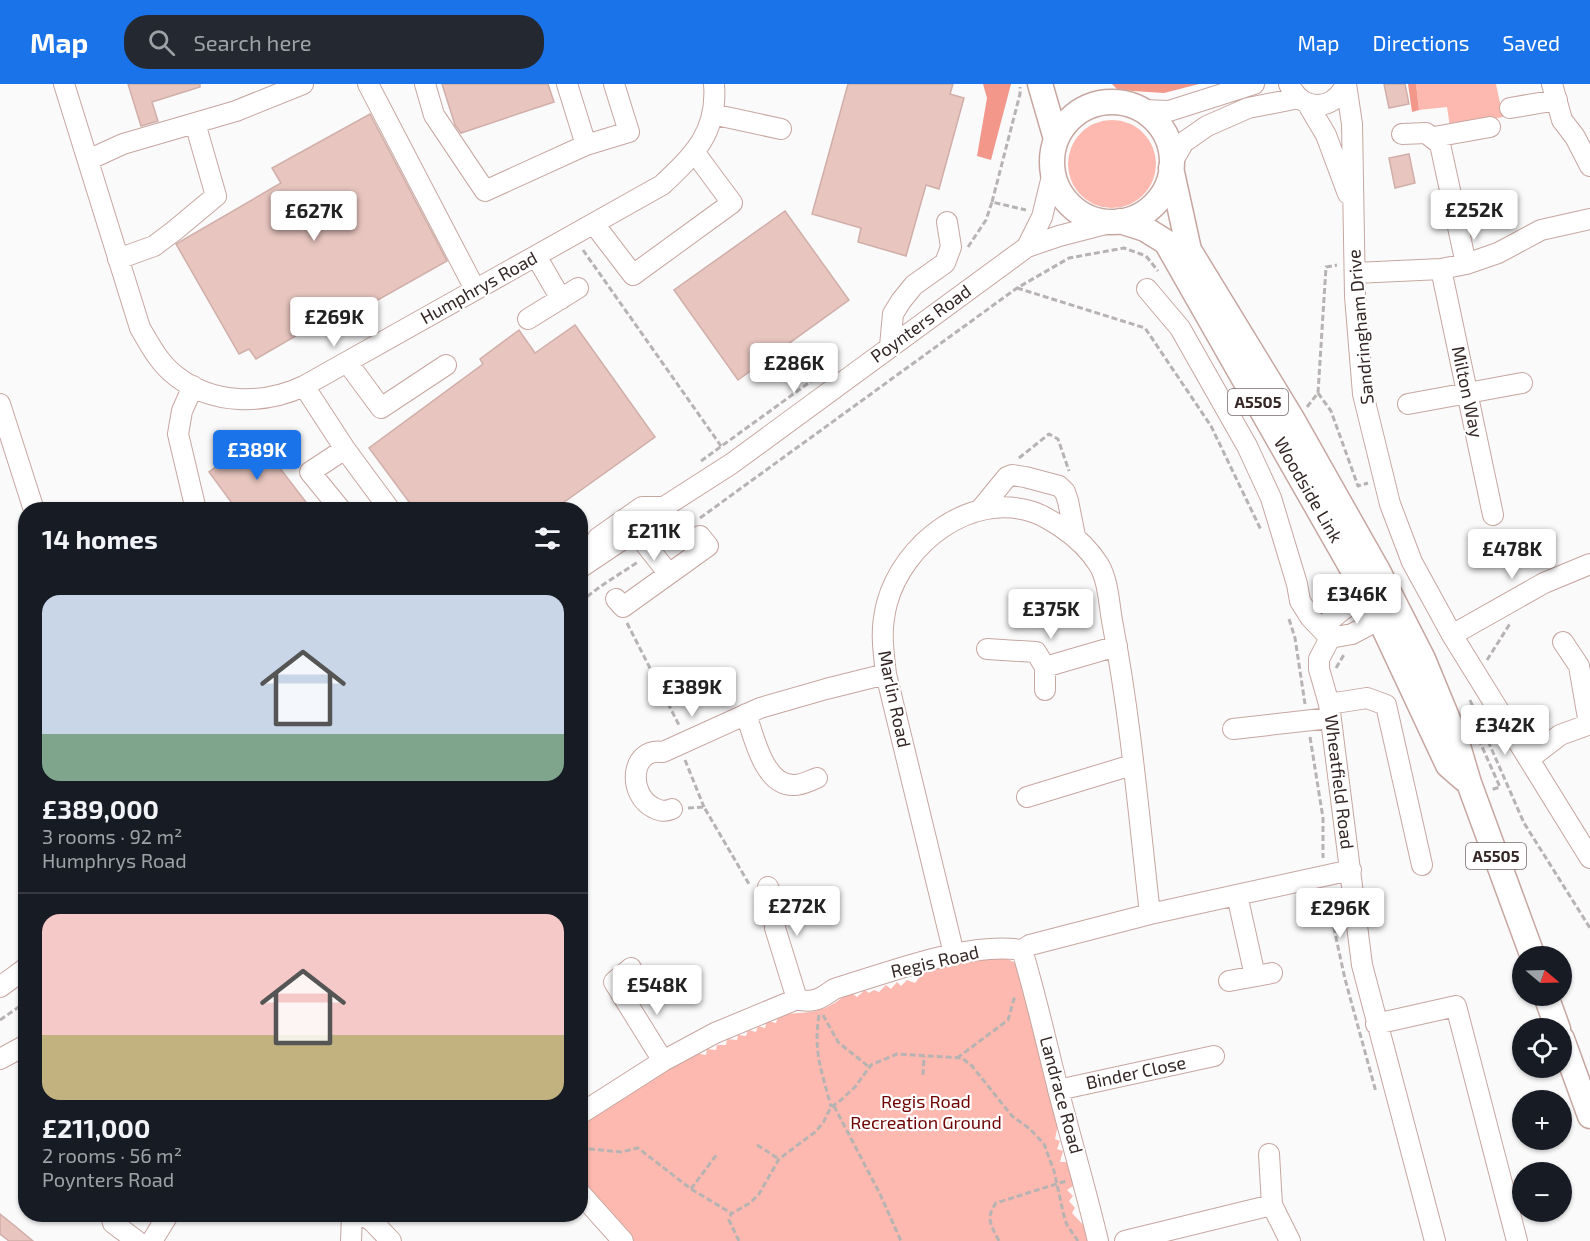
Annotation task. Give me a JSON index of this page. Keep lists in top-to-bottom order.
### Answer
{
  "streets": {
    "main road": ["A5505", "Woodside Link"],
    "street": [
      "Humphrys Road",
      "Poynters Road",
      "Sandringham Drive",
      "Milton Way",
      "Marlin Road",
      "Wheatfield Road",
      "Regis Road",
      "Binder Close",
      "Landrace Road"
    ]
  },
  "crossings": [
    ["Poynters Road", "Woodside Link"],
    ["Marlin Road", "Regis Road"],
    ["Wheatfield Road", "Regis Road"],
    ["Regis Road", "Landrace Road"],
    ["Binder Close", "Landrace Road"]
  ],
  "parks": ["Regis Road Recreation Ground"],
  "north": "right",
  "page": {
    "header": "Map",
    "search": "Search here",
    "nav": ["Map", "Directions", "Saved"],
    "price": [
      "£252K",
      "£627K",
      "£269K",
      "£286K",
      "£389K",
      "£211K",
      "£478K",
      "£346K",
      "£375K",
      "£389K",
      "£342K",
      "£272K",
      "£296K",
      "£548K"
    ],
    "heading": "14 homes",
    "list": [
      {
        "name": "£389,000",
        "note": "3 rooms · 92 m² · Humphrys Road"
      },
      {
        "name": "£211,000",
        "note": "2 rooms · 56 m² · Poynters Road"
      }
    ],
    "map_buttons": ["+", "−"]
  }
}
